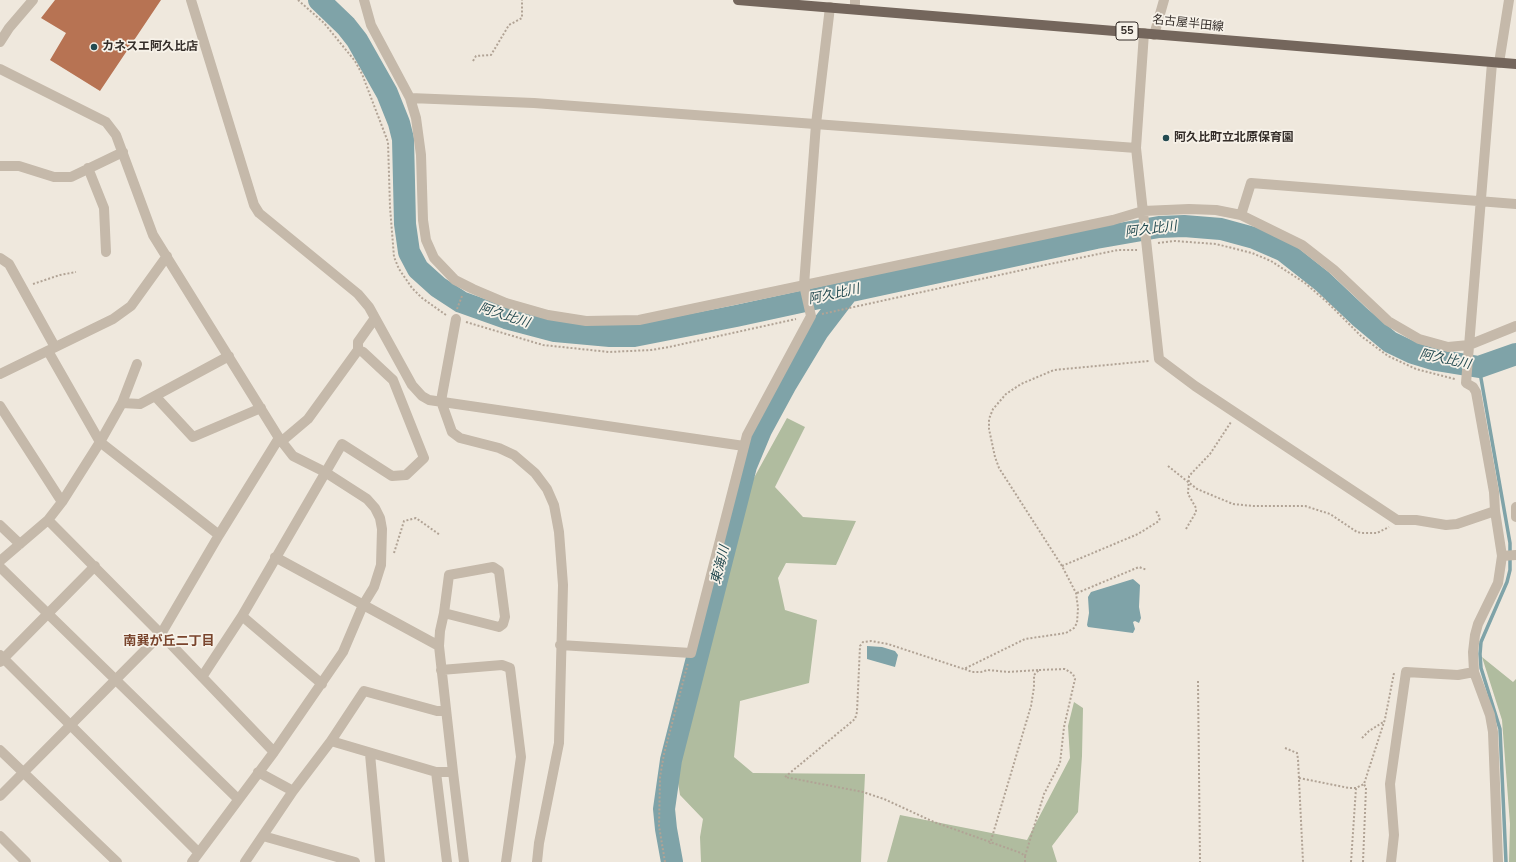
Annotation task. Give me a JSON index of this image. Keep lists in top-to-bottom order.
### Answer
{
  "streets": {
    "main road": ["名古屋半田線", "55"]
  },
  "districts": ["南巽が丘二丁目"],
  "water": ["阿久比川", "東海川"],
  "places": ["カネスエ阿久比店", "阿久比町立北原保育園"]
}
